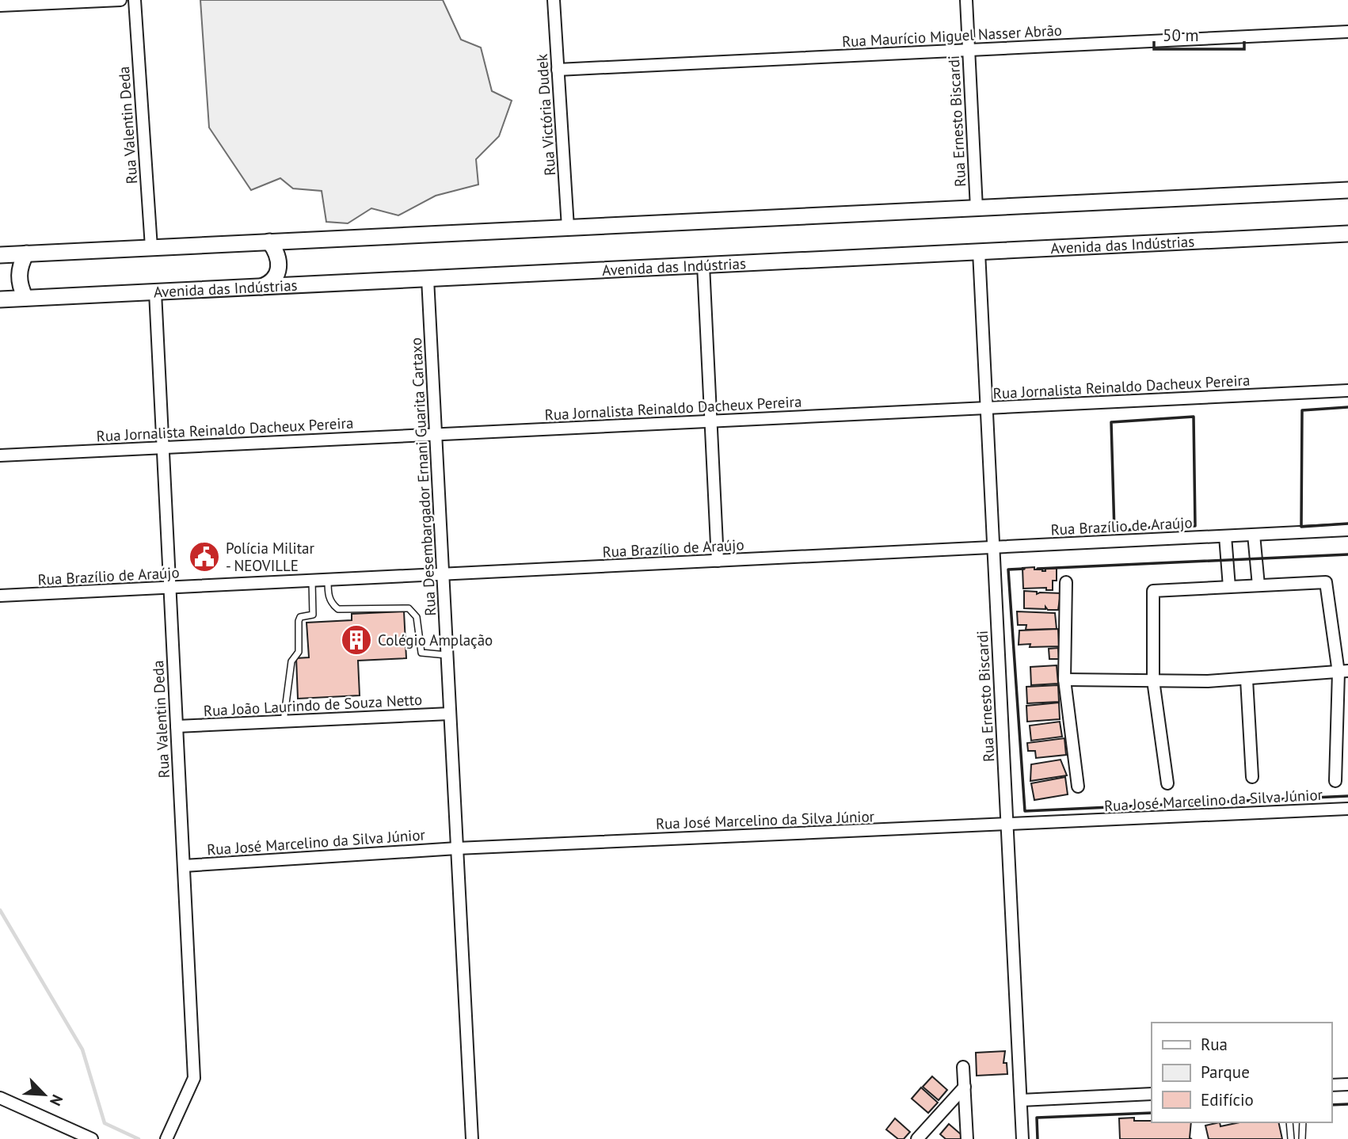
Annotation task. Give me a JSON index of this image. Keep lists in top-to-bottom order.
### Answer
{
  "streets": {
    "main road": ["Avenida das Indústrias"],
    "street": [
      "Rua Maurício Miguel Nasser Abrão",
      "Rua Victória Dudek",
      "Rua Ernesto Biscardi",
      "Rua Valentin Deda",
      "Rua Jornalista Reinaldo Dacheux Pereira",
      "Rua Desembargador Ernani Guarita Cartaxo",
      "Rua Brazílio de Araújo",
      "Rua João Laurindo de Souza Netto",
      "Rua José Marcelino da Silva Júnior"
    ]
  },
  "crossings": [
    ["Rua Maurício Miguel Nasser Abrão", "Rua Victória Dudek"],
    ["Rua Maurício Miguel Nasser Abrão", "Rua Ernesto Biscardi"],
    ["Rua Ernesto Biscardi", "Avenida das Indústrias"],
    ["Rua Ernesto Biscardi", "Rua Jornalista Reinaldo Dacheux Pereira"],
    ["Rua Ernesto Biscardi", "Rua Brazílio de Araújo"],
    ["Rua Ernesto Biscardi", "Rua José Marcelino da Silva Júnior"],
    ["Rua Valentin Deda", "Avenida das Indústrias"],
    ["Rua Valentin Deda", "Rua Jornalista Reinaldo Dacheux Pereira"],
    ["Rua Valentin Deda", "Rua Brazílio de Araújo"],
    ["Rua Valentin Deda", "Rua João Laurindo de Souza Netto"],
    ["Rua Valentin Deda", "Rua José Marcelino da Silva Júnior"],
    ["Avenida das Indústrias", "Rua Desembargador Ernani Guarita Cartaxo"],
    ["Rua Jornalista Reinaldo Dacheux Pereira", "Rua Desembargador Ernani Guarita Cartaxo"],
    ["Rua Desembargador Ernani Guarita Cartaxo", "Rua Brazílio de Araújo"],
    ["Rua Desembargador Ernani Guarita Cartaxo", "Rua João Laurindo de Souza Netto"],
    ["Rua Desembargador Ernani Guarita Cartaxo", "Rua José Marcelino da Silva Júnior"]
  ],
  "places": {
    "public building": ["Polícia Militar - NEOVILLE"],
    "building": ["Colégio Amplação"]
  },
  "legend": ["Rua", "Parque", "Edifício"],
  "scale_bar": "50 m",
  "north": "bottom right"
}
